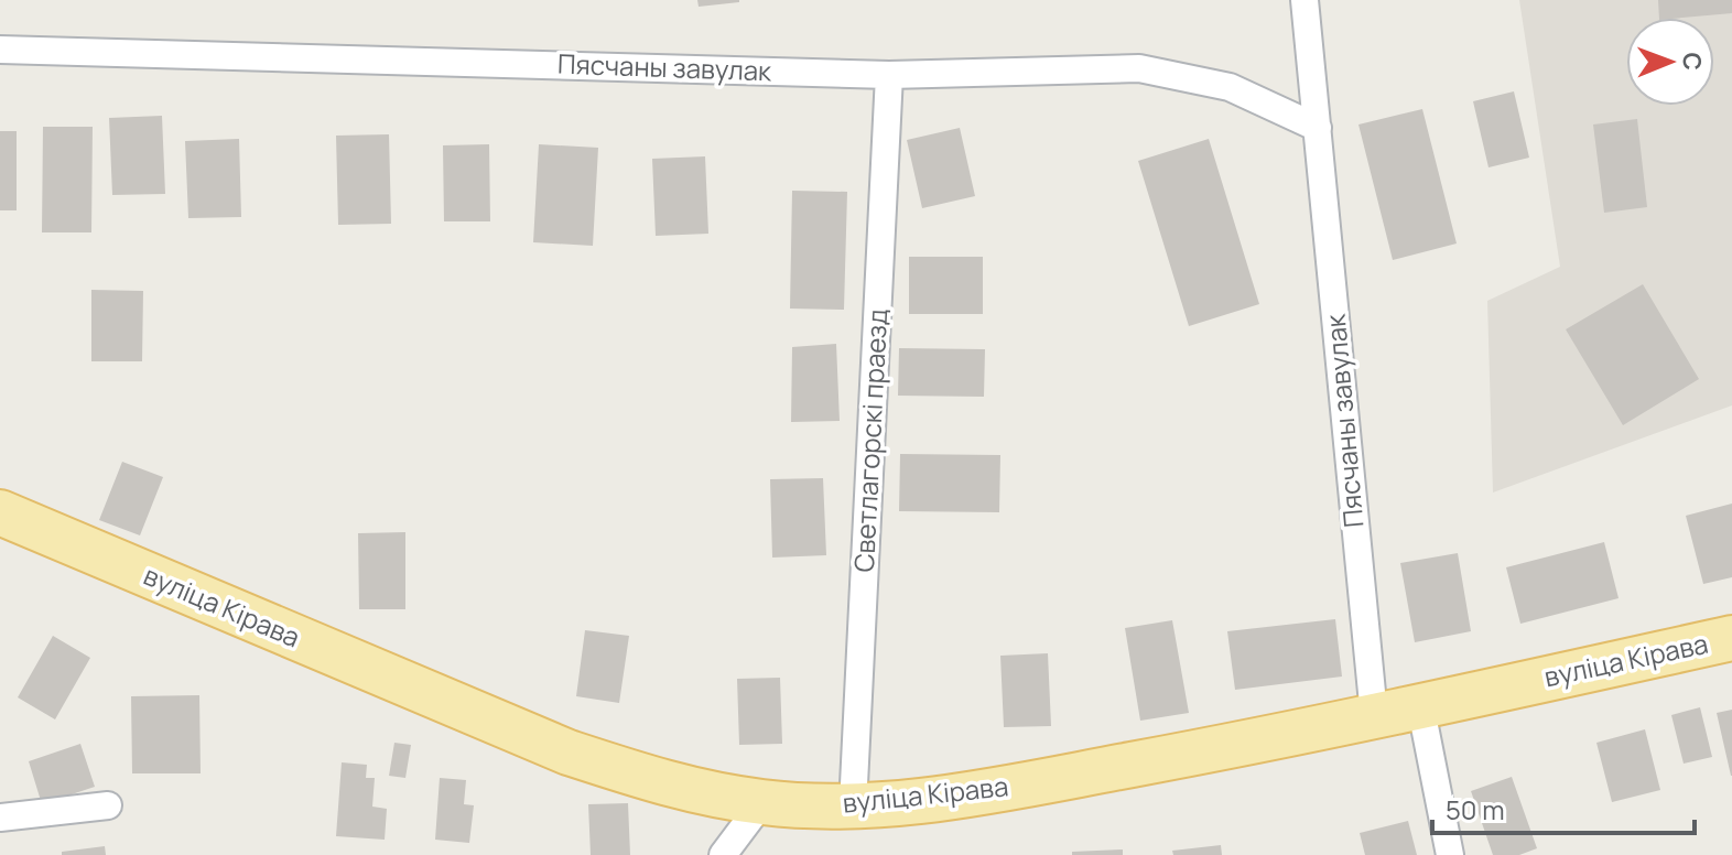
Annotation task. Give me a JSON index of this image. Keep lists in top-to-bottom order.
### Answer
{
  "streets": {
    "main road": ["вуліца Кірава"],
    "street": ["Пясчаны завулак", "Светлагорскі праезд"]
  },
  "crossings": [
    ["Пясчаны завулак", "Светлагорскі праезд"],
    ["Пясчаны завулак", "вуліца Кірава"],
    ["Светлагорскі праезд", "вуліца Кірава"]
  ],
  "scale_bar": "50 m",
  "north": "right"
}
